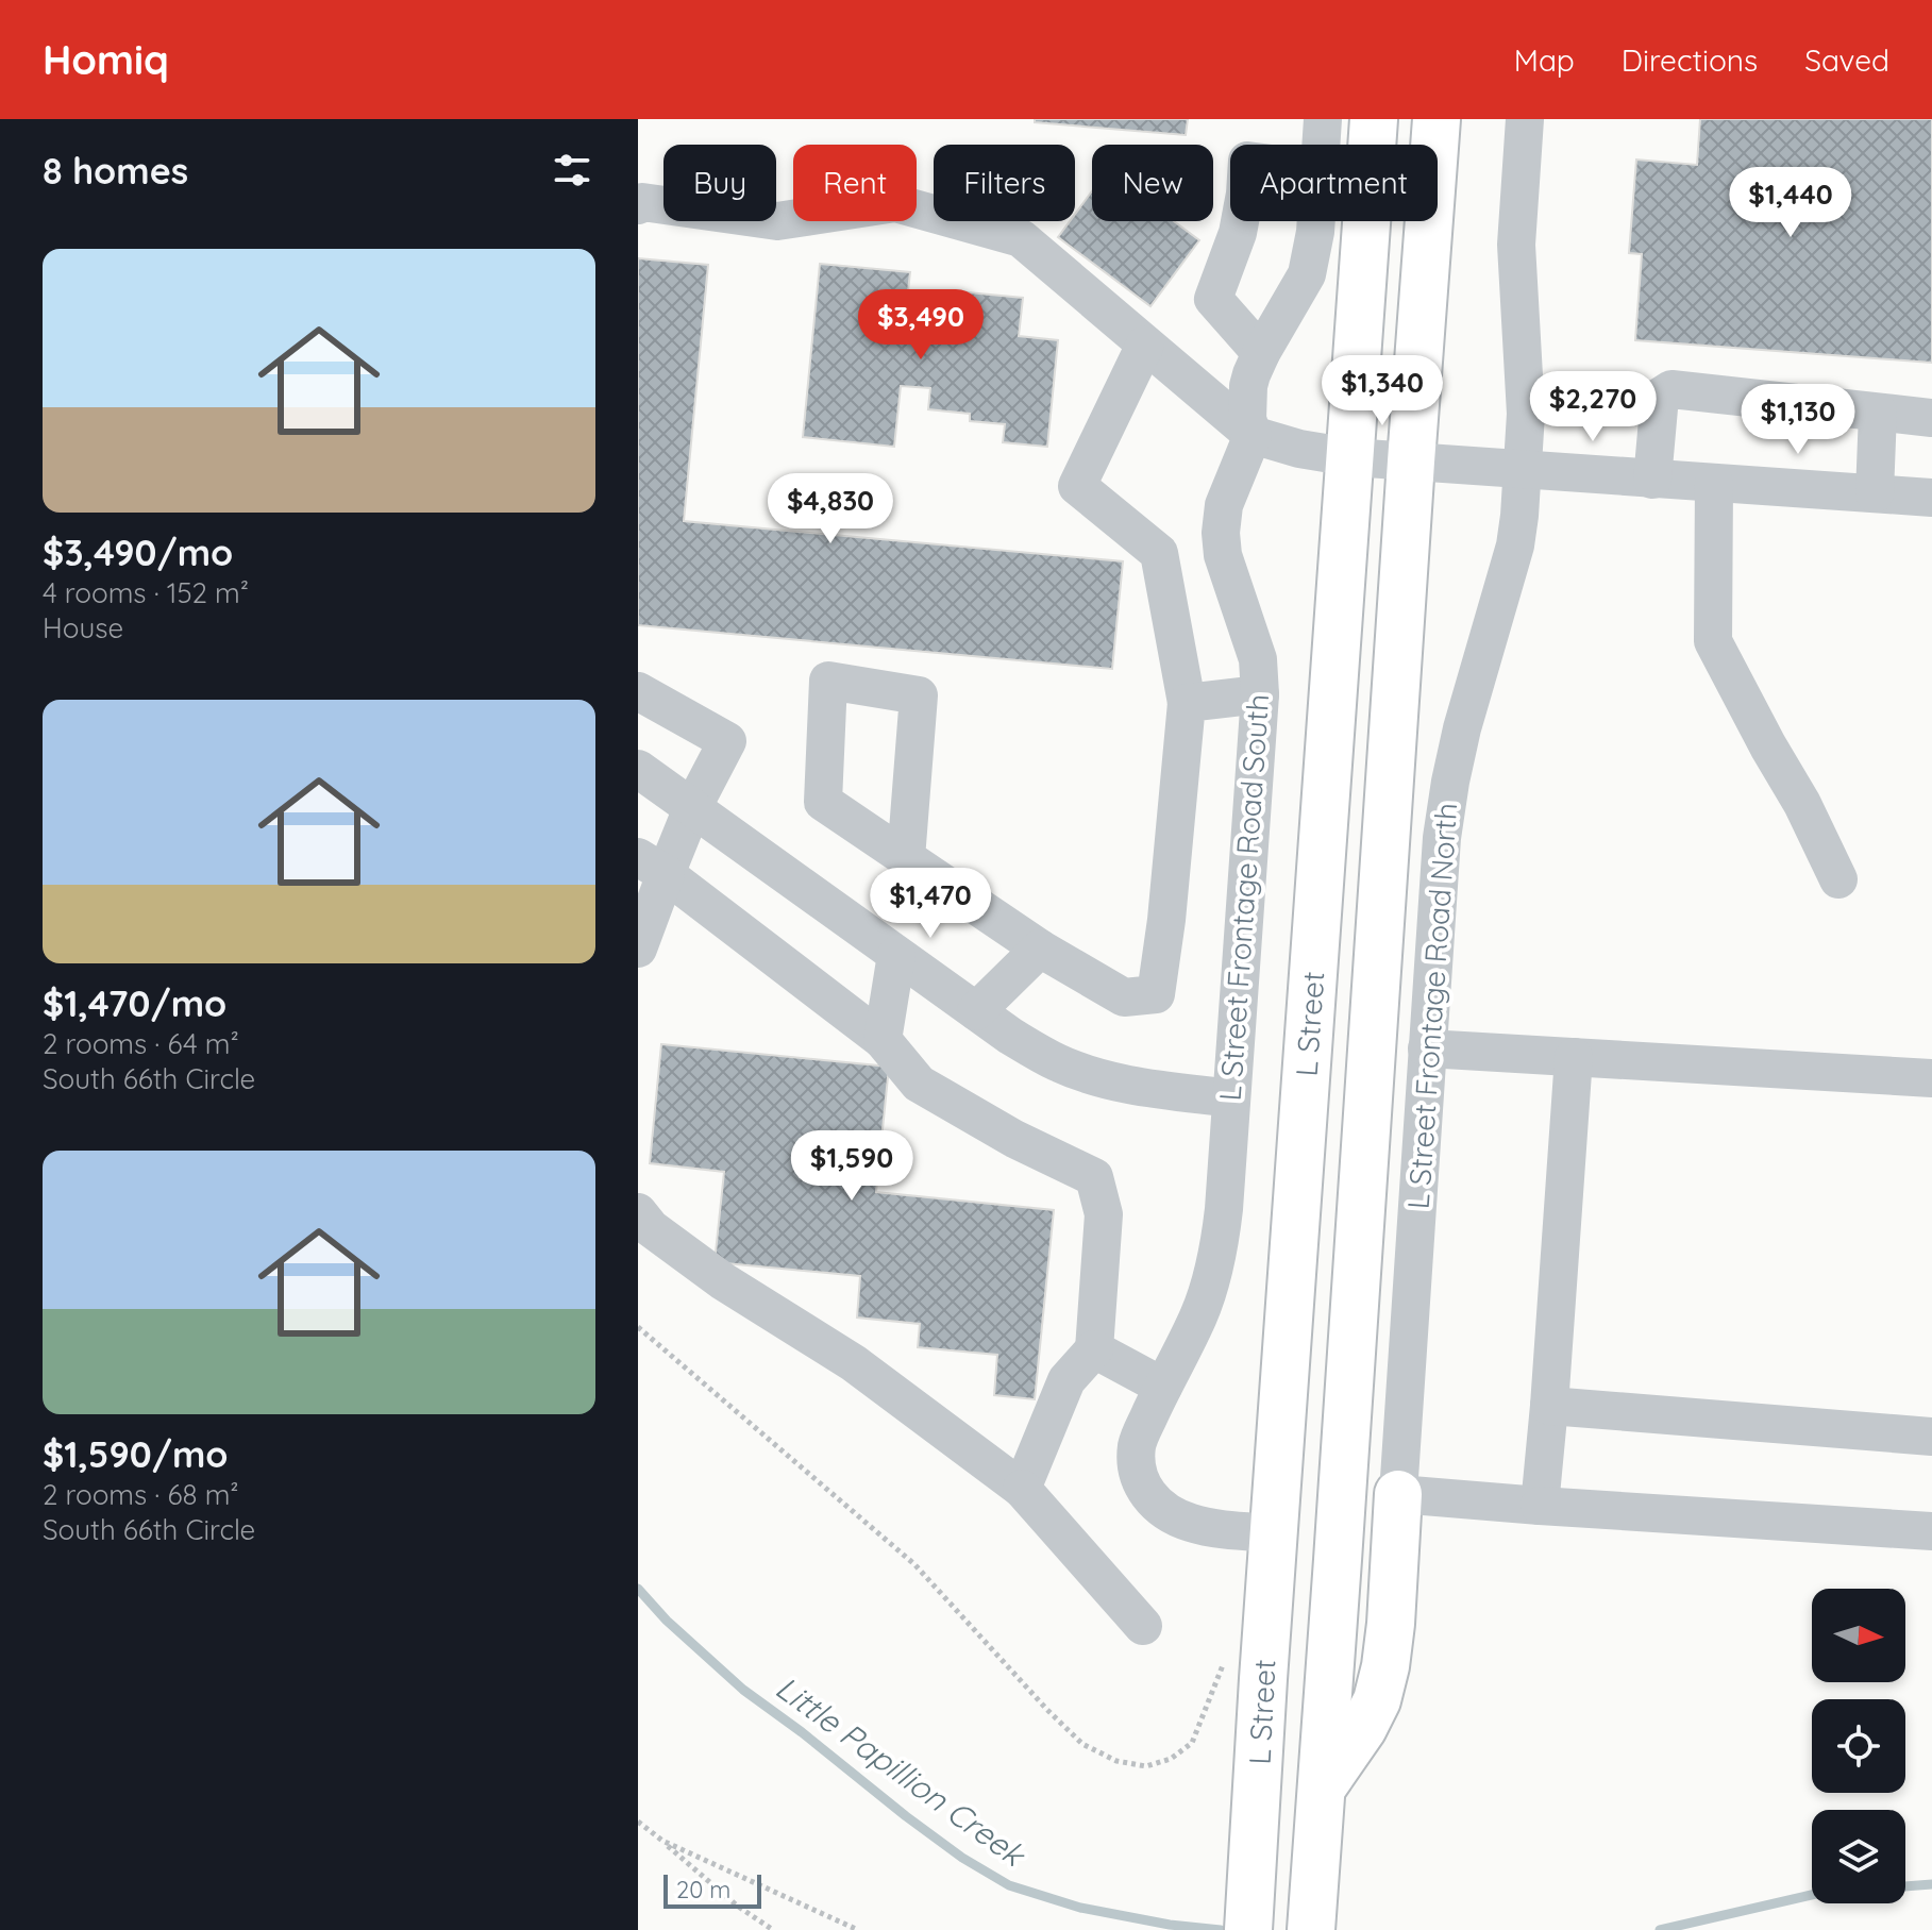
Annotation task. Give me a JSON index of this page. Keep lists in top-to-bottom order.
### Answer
{
  "streets": {
    "main road": ["L Street"],
    "street": ["L Street Frontage Road South", "L Street Frontage Road North"]
  },
  "crossings": [
    ["L Street Frontage Road South", "L Street"]
  ],
  "water": ["Little Papillion Creek"],
  "scale_bar": "20 m",
  "north": "right",
  "page": {
    "header": "Homiq",
    "nav": ["Map", "Directions", "Saved"],
    "heading": "8 homes",
    "chip": [
      "Buy",
      "Rent",
      "Filters",
      "New",
      "Apartment"
    ],
    "price": [
      "$1,440",
      "$3,490",
      "$1,340",
      "$2,270",
      "$1,130",
      "$4,830",
      "$1,470",
      "$1,590"
    ],
    "list": [
      {
        "name": "$3,490/mo",
        "note": "4 rooms · 152 m² · House"
      },
      {
        "name": "$1,470/mo",
        "note": "2 rooms · 64 m² · South 66th Circle"
      },
      {
        "name": "$1,590/mo",
        "note": "2 rooms · 68 m² · South 66th Circle"
      }
    ],
    "scale": "20 m"
  }
}
